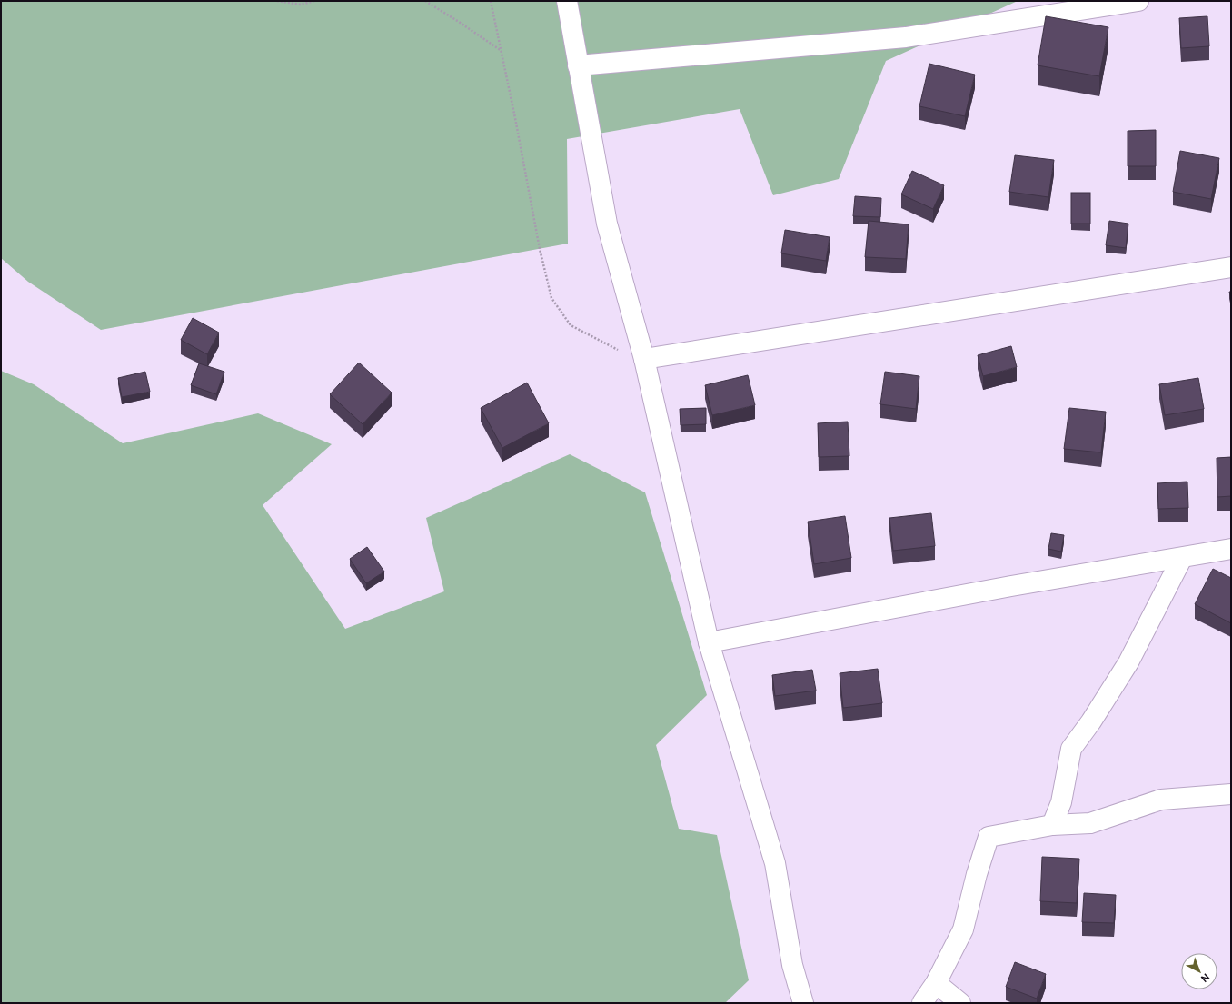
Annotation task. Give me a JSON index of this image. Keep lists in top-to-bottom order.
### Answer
{
  "north": "bottom right"
}
